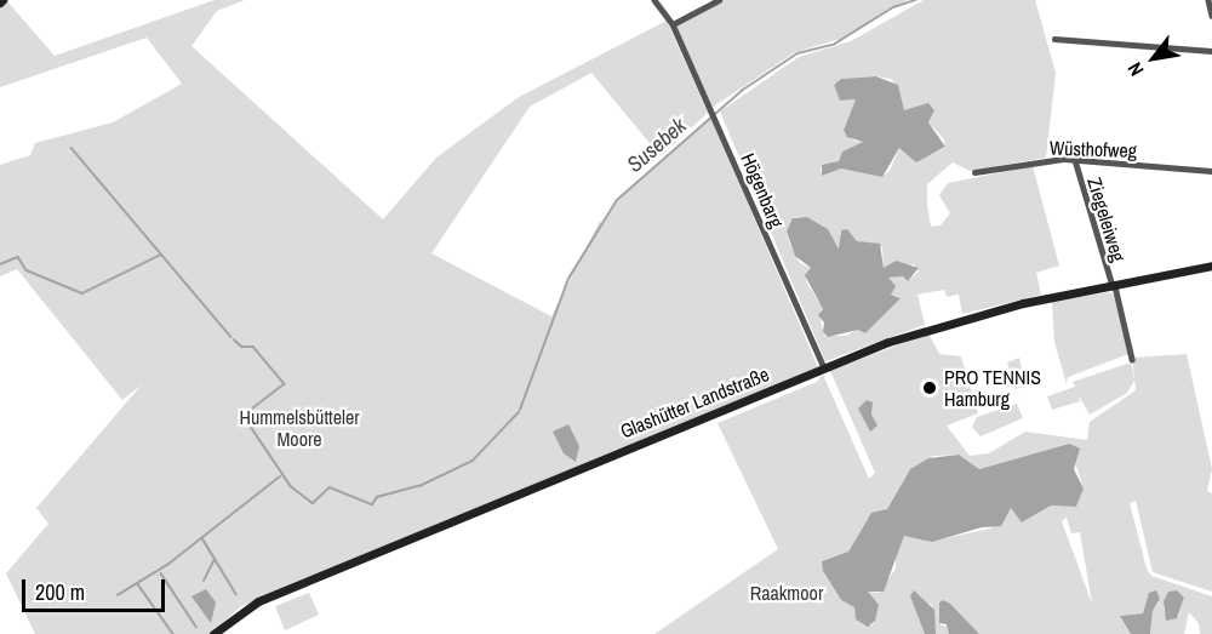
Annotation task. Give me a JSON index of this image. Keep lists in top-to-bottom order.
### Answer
{
  "streets": {
    "street": [
      "Wüsthofweg",
      "Högenbarg",
      "Ziegeleiweg",
      "Glashütter Landstraße"
    ]
  },
  "crossings": [
    ["Wüsthofweg", "Ziegeleiweg"],
    ["Högenbarg", "Glashütter Landstraße"],
    ["Ziegeleiweg", "Glashütter Landstraße"]
  ],
  "water": ["Susebek"],
  "parks": ["Hummelsbütteler Moore", "Raakmoor"],
  "places": ["PRO TENNIS Hamburg"],
  "scale_bar": "200 m",
  "north": "bottom left"
}
